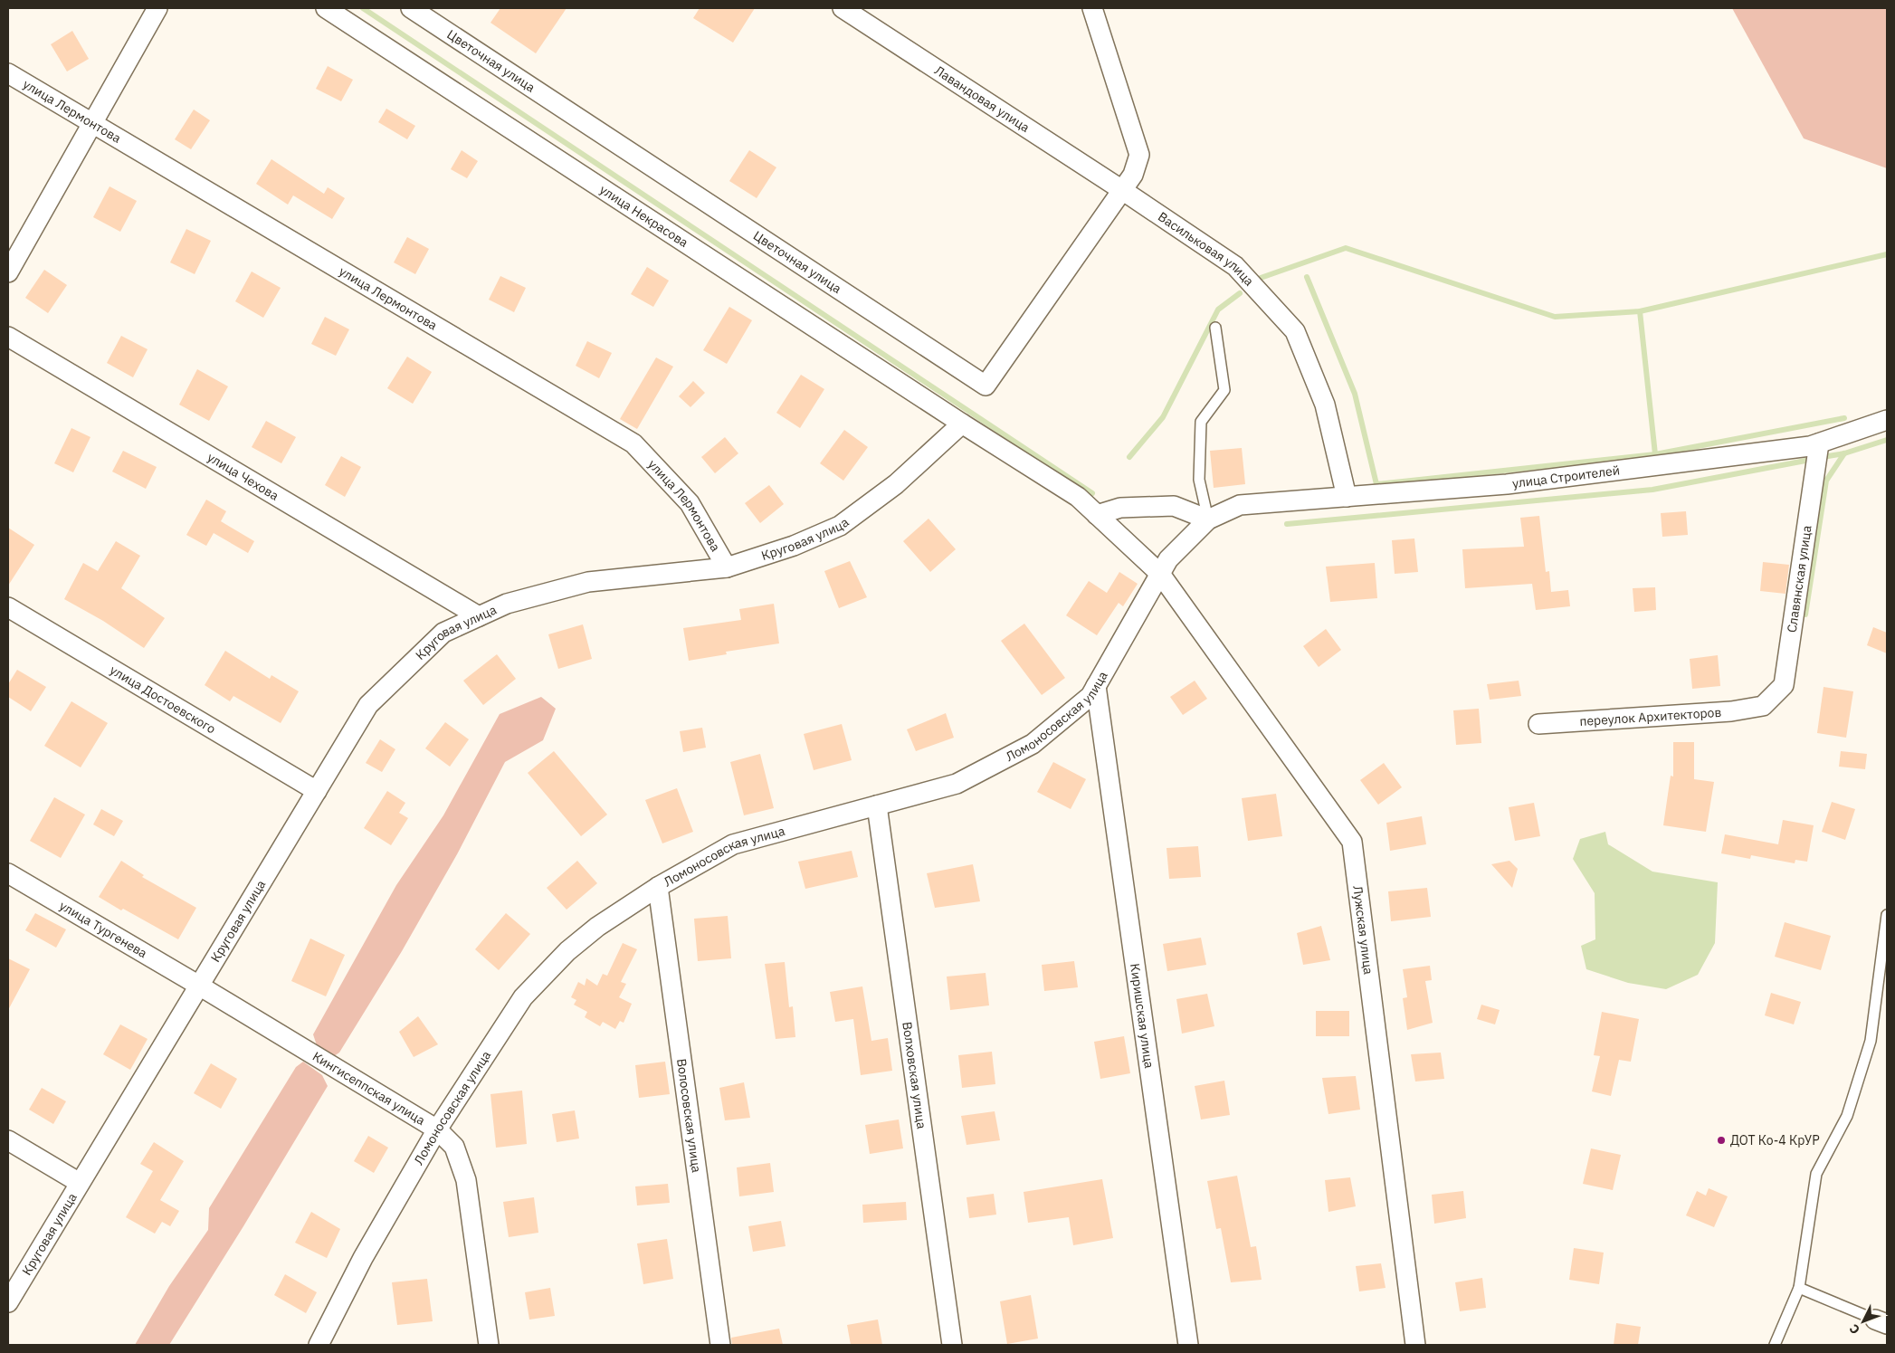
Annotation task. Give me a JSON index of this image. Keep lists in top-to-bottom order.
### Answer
{
  "streets": {
    "street": [
      "Цветочная улица",
      "Лавандовая улица",
      "улица Лермонтова",
      "улица Некрасова",
      "Васильковая улица",
      "улица Чехова",
      "улица Строителей",
      "Круговая улица",
      "Славянская улица",
      "улица Достоевского",
      "Ломоносовская улица",
      "переулок Архитекторов",
      "улица Тургенева",
      "Лужская улица",
      "Киришская улица",
      "Волховская улица",
      "Кингисеппская улица",
      "Волосовская улица"
    ]
  },
  "crossings": [
    ["Цветочная улица", "Лавандовая улица"],
    ["Цветочная улица", "Васильковая улица"],
    ["Лавандовая улица", "Васильковая улица"],
    ["улица Лермонтова", "Круговая улица"],
    ["улица Некрасова", "Круговая улица"],
    ["Васильковая улица", "улица Строителей"],
    ["улица Чехова", "Круговая улица"],
    ["улица Строителей", "Славянская улица"],
    ["улица Строителей", "Ломоносовская улица"],
    ["Круговая улица", "улица Достоевского"],
    ["Круговая улица", "улица Тургенева"],
    ["Круговая улица", "Кингисеппская улица"],
    ["Славянская улица", "переулок Архитекторов"],
    ["Ломоносовская улица", "Лужская улица"],
    ["Ломоносовская улица", "Киришская улица"],
    ["Ломоносовская улица", "Волховская улица"],
    ["Ломоносовская улица", "Кингисеппская улица"],
    ["Ломоносовская улица", "Волосовская улица"],
    ["улица Тургенева", "Кингисеппская улица"]
  ],
  "places": ["ДОТ Ко-4 КрУР"],
  "north": "bottom left"
}
